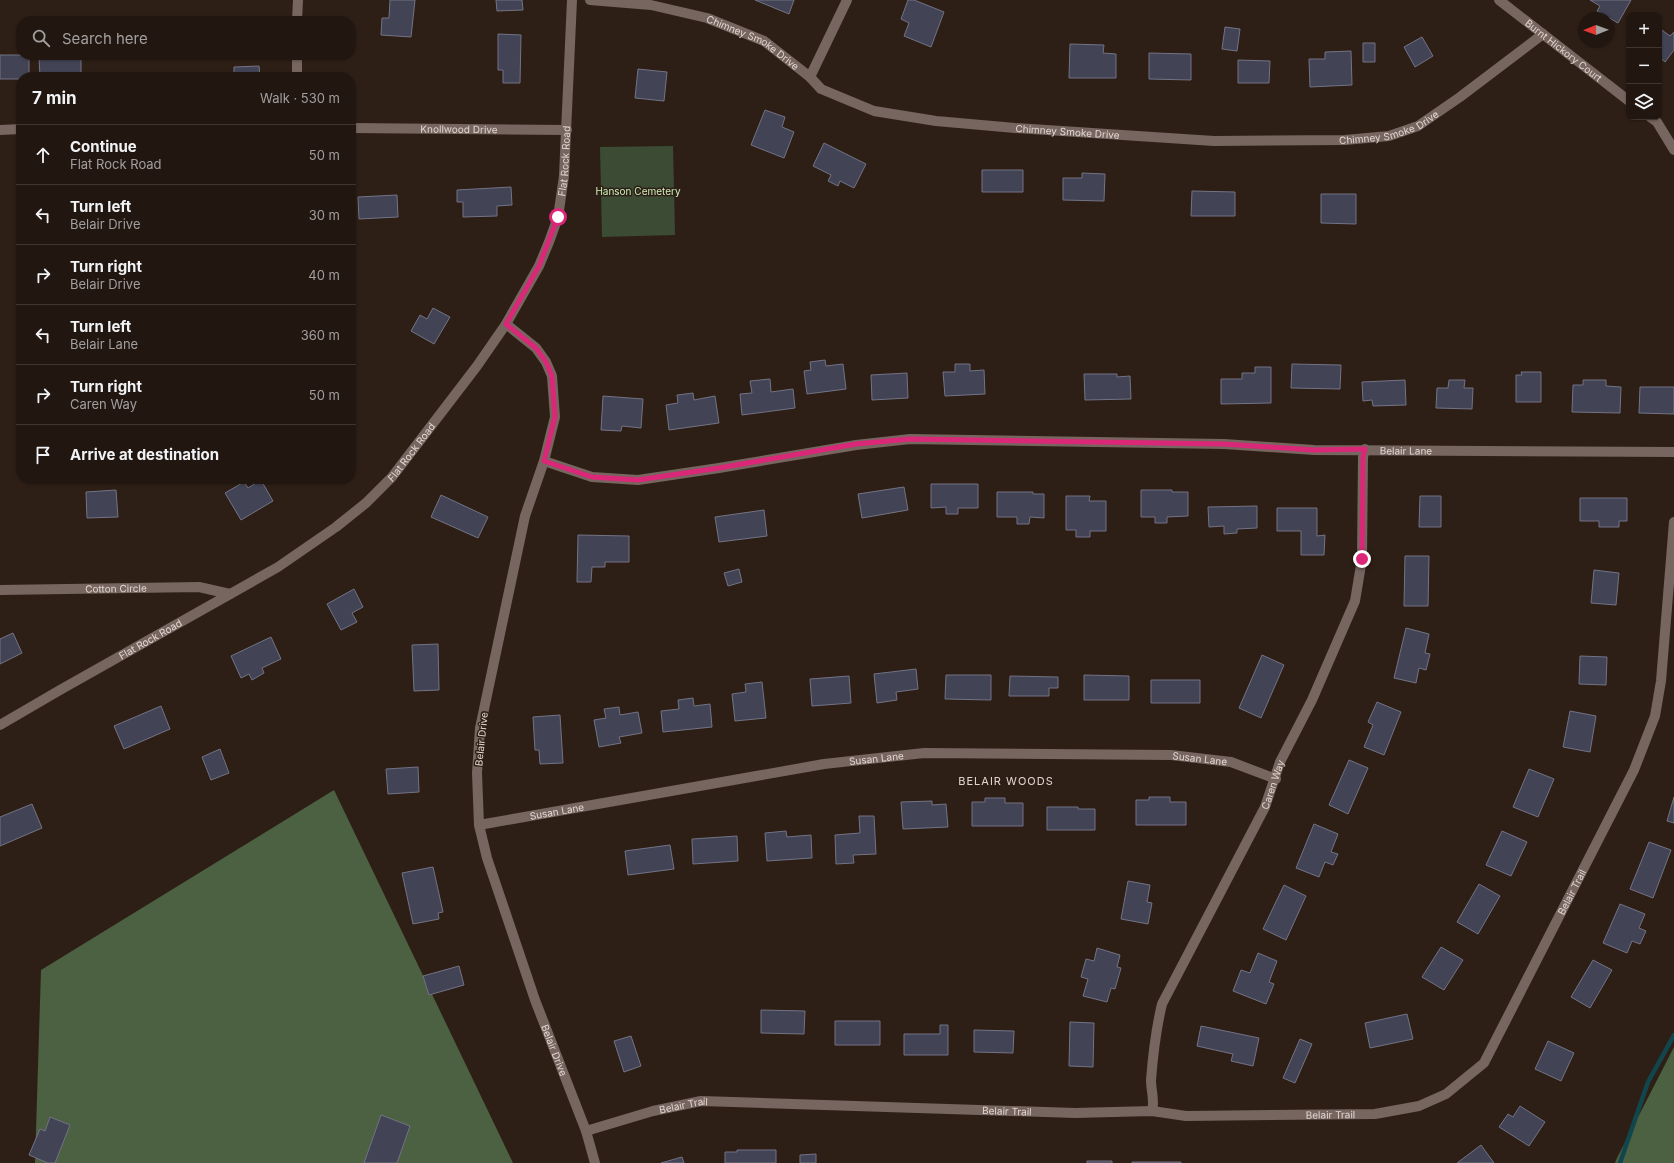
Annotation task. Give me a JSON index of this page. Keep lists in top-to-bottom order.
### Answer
{
  "streets": {
    "street": [
      "Chimney Smoke Drive",
      "Burnt Hickory Court",
      "Knollwood Drive",
      "Flat Rock Road",
      "Belair Lane",
      "Cotton Circle",
      "Belair Drive",
      "Susan Lane",
      "Caren Way",
      "Belair Trail"
    ]
  },
  "crossings": [
    ["Chimney Smoke Drive", "Burnt Hickory Court"],
    ["Knollwood Drive", "Flat Rock Road"],
    ["Flat Rock Road", "Cotton Circle"],
    ["Flat Rock Road", "Belair Drive"],
    ["Belair Lane", "Belair Drive"],
    ["Belair Lane", "Caren Way"],
    ["Belair Drive", "Susan Lane"],
    ["Belair Drive", "Belair Trail"],
    ["Susan Lane", "Caren Way"],
    ["Caren Way", "Belair Trail"]
  ],
  "districts": ["BELAIR WOODS"],
  "parks": ["Hanson Cemetery"],
  "north": "left",
  "page": {
    "map_buttons": ["+", "−"],
    "search": "Search here",
    "heading": ["7 min", "Walk · 530 m"],
    "list": [
      ["Continue", "Flat Rock Road", "50 m"],
      ["Turn left", "Belair Drive", "30 m"],
      ["Turn right", "Belair Drive", "40 m"],
      ["Turn left", "Belair Lane", "360 m"],
      ["Turn right", "Caren Way", "50 m"],
      "Arrive at destination"
    ]
  }
}
